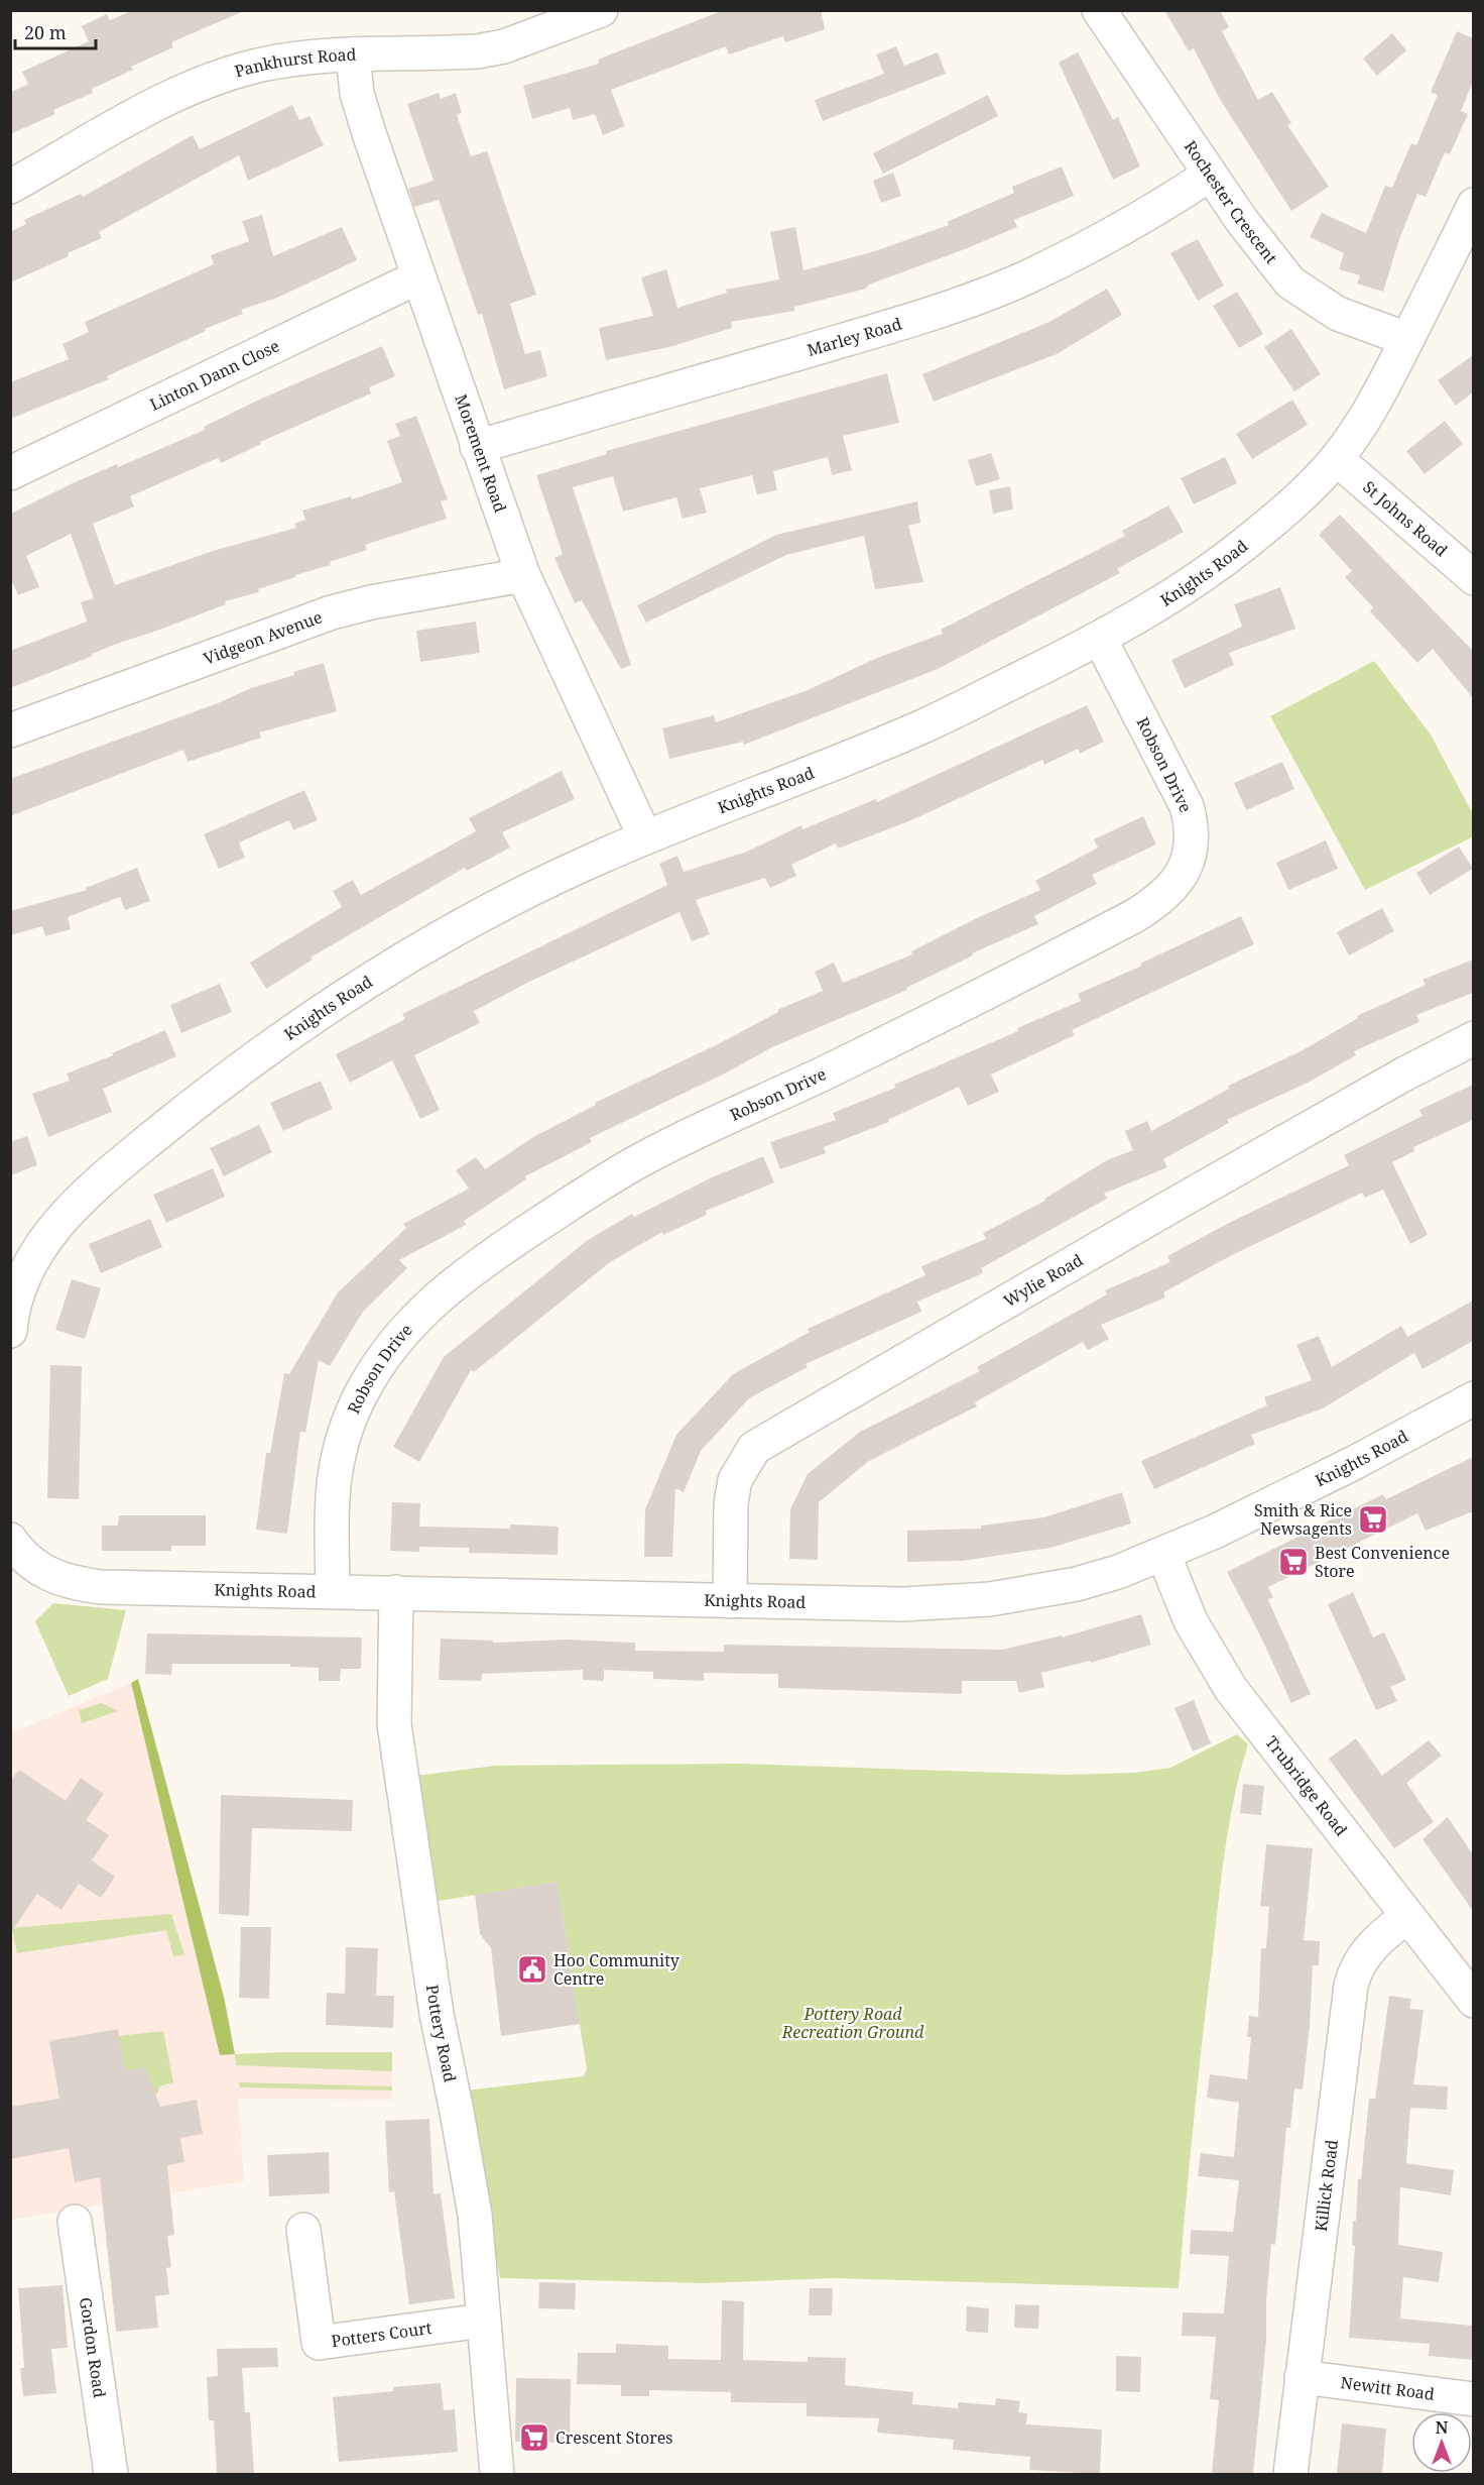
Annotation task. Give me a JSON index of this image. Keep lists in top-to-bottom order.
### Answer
{
  "streets": {
    "street": [
      "Pankhurst Road",
      "Rochester Crescent",
      "Marley Road",
      "Linton Dann Close",
      "Morement Road",
      "St Johns Road",
      "Knights Road",
      "Vidgeon Avenue",
      "Robson Drive",
      "Wylie Road",
      "Trubridge Road",
      "Pottery Road",
      "Killick Road",
      "Potters Court",
      "Gordon Road",
      "Newitt Road"
    ]
  },
  "crossings": [
    ["Pankhurst Road", "Morement Road"],
    ["Rochester Crescent", "Marley Road"],
    ["Rochester Crescent", "Knights Road"],
    ["Marley Road", "Morement Road"],
    ["Linton Dann Close", "Morement Road"],
    ["Morement Road", "Knights Road"],
    ["Morement Road", "Vidgeon Avenue"],
    ["St Johns Road", "Knights Road"],
    ["Knights Road", "Robson Drive"],
    ["Knights Road", "Wylie Road"],
    ["Knights Road", "Trubridge Road"],
    ["Knights Road", "Pottery Road"],
    ["Trubridge Road", "Killick Road"],
    ["Pottery Road", "Potters Court"],
    ["Killick Road", "Newitt Road"]
  ],
  "parks": ["Pottery Road Recreation Ground"],
  "places": {
    "supermarket": ["Smith & Rice Newsagents", "Best Convenience Store", "Crescent Stores"],
    "public building": ["Hoo Community Centre"]
  },
  "scale_bar": "20 m",
  "north": "top"
}
